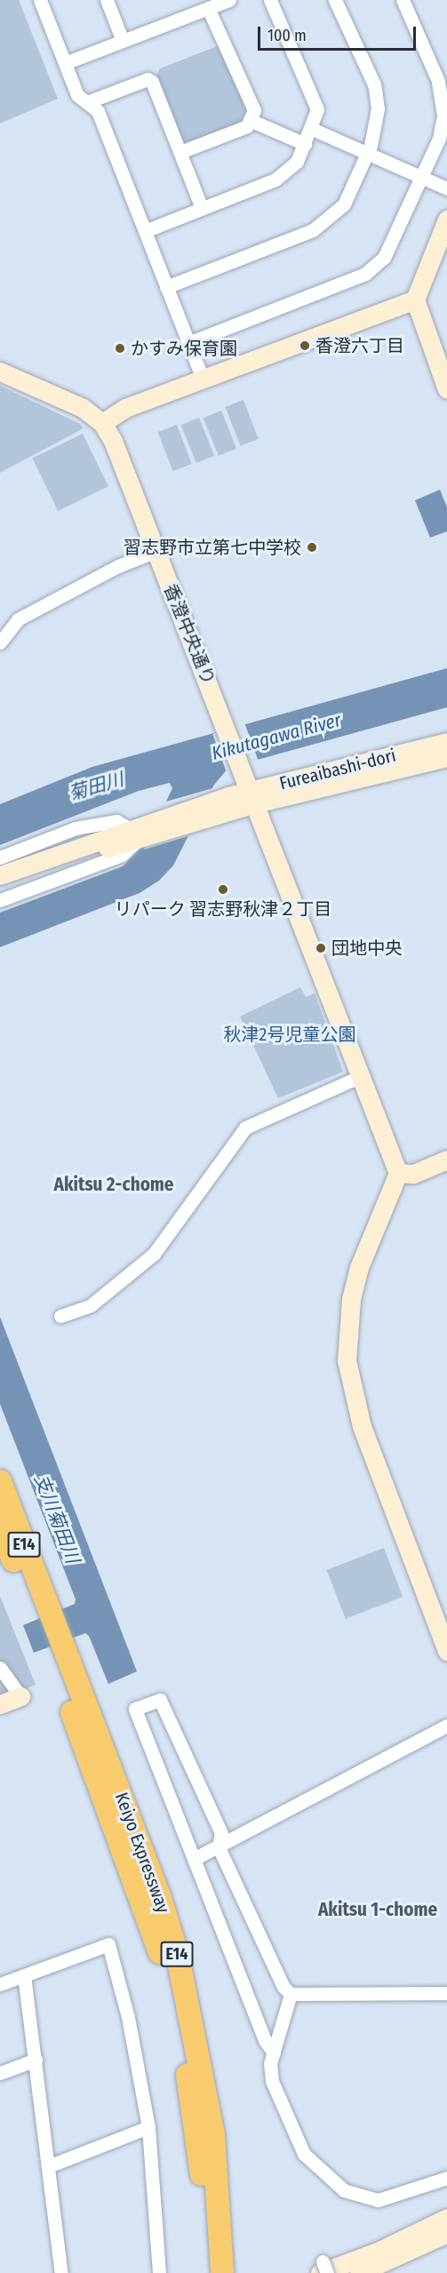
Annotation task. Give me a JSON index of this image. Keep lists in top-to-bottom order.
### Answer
{
  "streets": {
    "highway": ["E14", "Keiyo Expressway"],
    "street": ["香澄中央通り", "Fureaibashi-dori"]
  },
  "crossings": [
    ["香澄中央通り", "Fureaibashi-dori"]
  ],
  "districts": ["Akitsu 2-chome", "Akitsu 1-chome"],
  "water": ["Kikutagawa River", "菊田川", "支川菊田川"],
  "parks": ["秋津2号児童公園"],
  "places": [
    "香澄六丁目",
    "かすみ保育園",
    "習志野市立第七中学校",
    "リパーク 習志野秋津２丁目",
    "団地中央"
  ],
  "scale_bar": "100 m"
}
